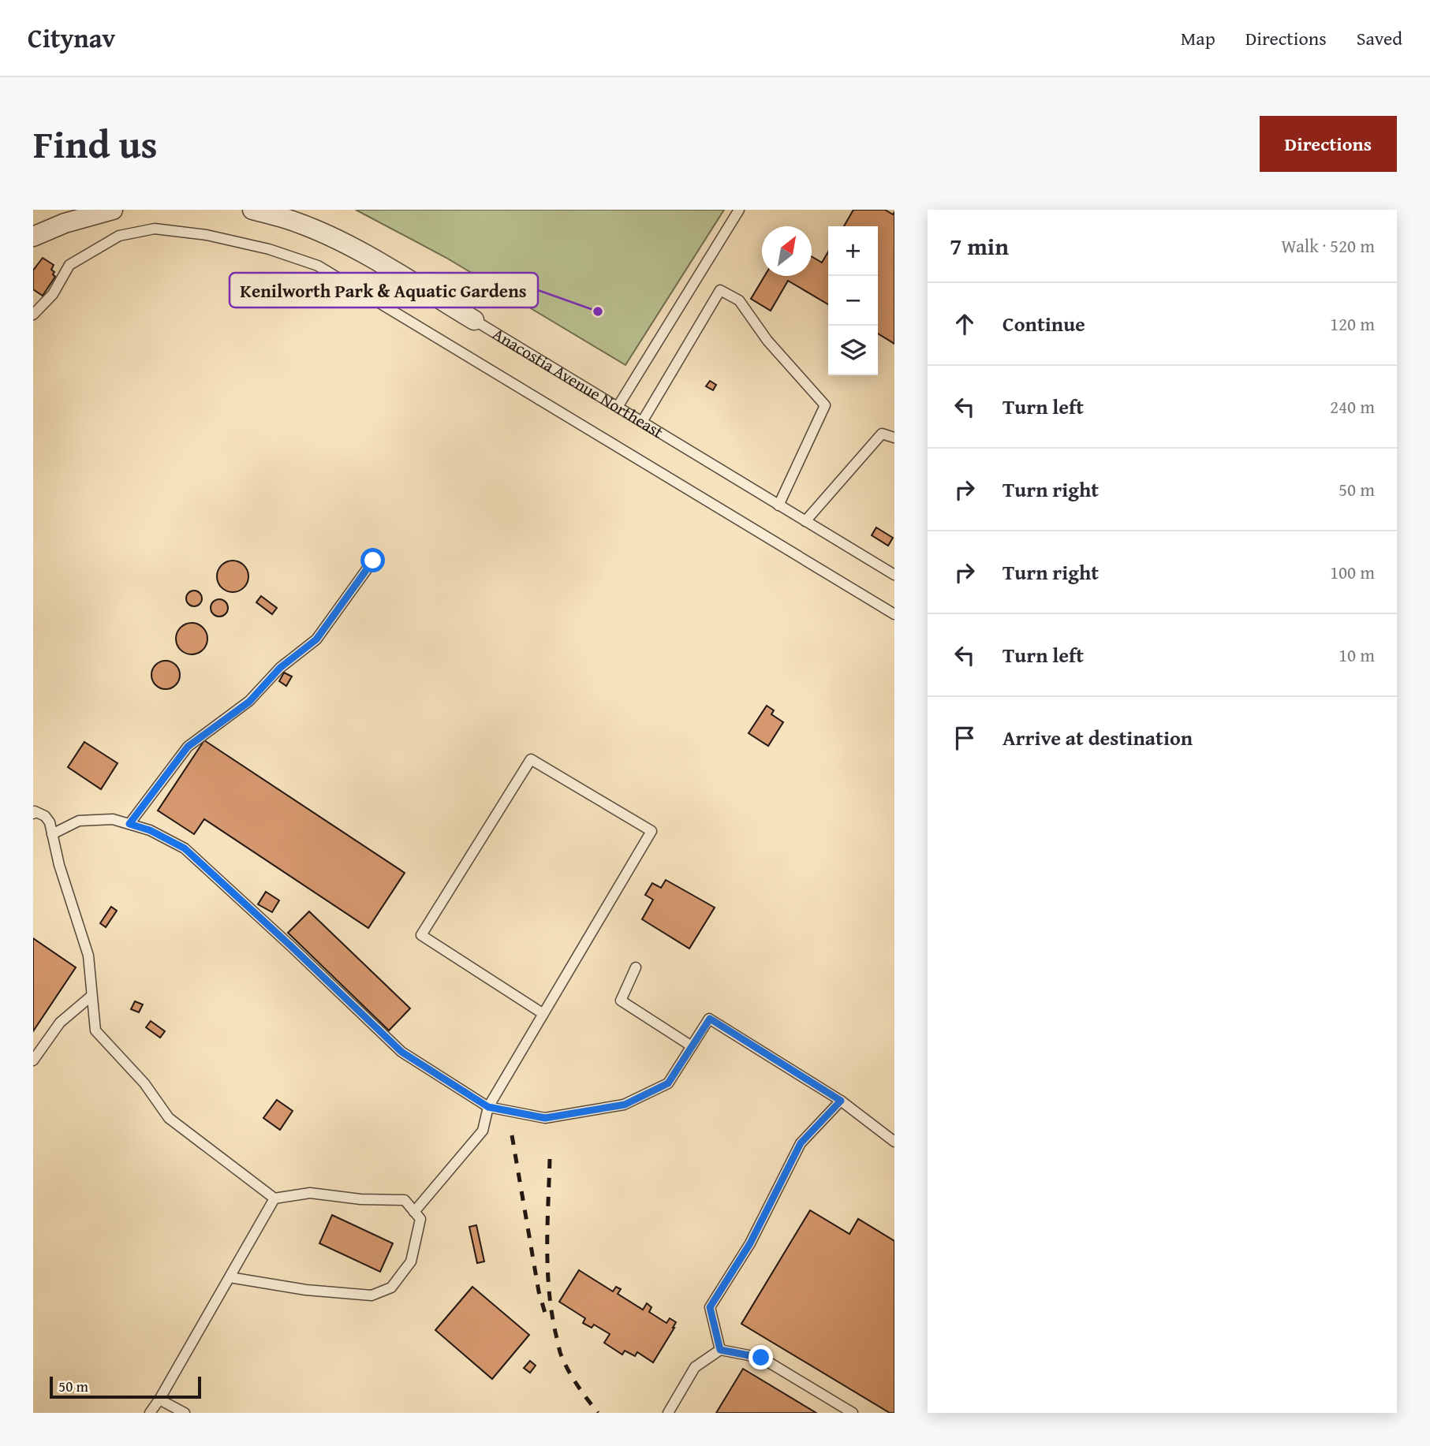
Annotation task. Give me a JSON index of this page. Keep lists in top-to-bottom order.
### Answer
{
  "streets": {
    "street": ["Anacostia Avenue Northeast"]
  },
  "places": ["Kenilworth Park & Aquatic Gardens"],
  "scale_bar": "50 m",
  "north": "top right",
  "page": {
    "header": "Citynav",
    "nav": ["Map", "Directions", "Saved"],
    "title": "Find us",
    "buttons": "Directions",
    "heading": ["7 min", "Walk · 520 m"],
    "map_buttons": ["+", "−"],
    "list": [
      ["Continue", "120 m"],
      ["Turn left", "240 m"],
      ["Turn right", "50 m"],
      ["Turn right", "100 m"],
      ["Turn left", "10 m"],
      "Arrive at destination"
    ],
    "scale": "50 m"
  }
}
